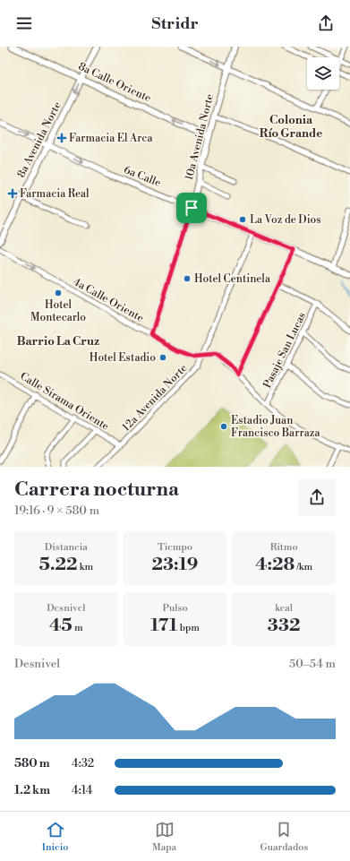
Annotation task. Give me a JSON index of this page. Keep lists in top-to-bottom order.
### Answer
{
  "streets": {
    "street": [
      "8a Calle Oriente",
      "10a Avenida Norte",
      "8a Avenida Norte",
      "6a Calle",
      "4a Calle Oriente",
      "Pasaje San Lucas",
      "12a Avenida Norte",
      "Calle Sirama Oriente"
    ]
  },
  "crossings": [
    ["8a Calle Oriente", "10a Avenida Norte"],
    ["8a Calle Oriente", "8a Avenida Norte"],
    ["10a Avenida Norte", "6a Calle"],
    ["10a Avenida Norte", "4a Calle Oriente"],
    ["8a Avenida Norte", "6a Calle"],
    ["6a Calle", "12a Avenida Norte"],
    ["4a Calle Oriente", "Pasaje San Lucas"],
    ["4a Calle Oriente", "12a Avenida Norte"],
    ["12a Avenida Norte", "Calle Sirama Oriente"]
  ],
  "one_way": ["8a Calle Oriente", "6a Calle", "4a Calle Oriente"],
  "districts": ["Colonia Río Grande", "Barrio La Cruz"],
  "places": {
    "health": ["Farmacia El Arca", "Farmacia Real"],
    "other": [
      "La Voz de Dios",
      "Hotel Centinela",
      "Hotel Montecarlo",
      "Hotel Estadio",
      "Estadio Juan Francisco Barraza"
    ]
  },
  "page": {
    "header": "Stridr",
    "heading": ["Carrera nocturna", "19:16 · 9 × 580 m"],
    "stats": [
      ["Distancia", "5.22 km"],
      ["Tiempo", "23:19"],
      ["Ritmo", "4:28 /km"],
      ["Desnivel", "45 m"],
      ["Pulso", "171 bpm"],
      ["kcal", "332"]
    ],
    "chart": ["Desnivel", "50–54 m"],
    "list": [
      {
        "name": "580 m",
        "note": "4:32"
      },
      {
        "name": "1.2 km",
        "note": "4:14"
      }
    ],
    "tabs": ["Inicio", "Mapa", "Guardados"]
  }
}
